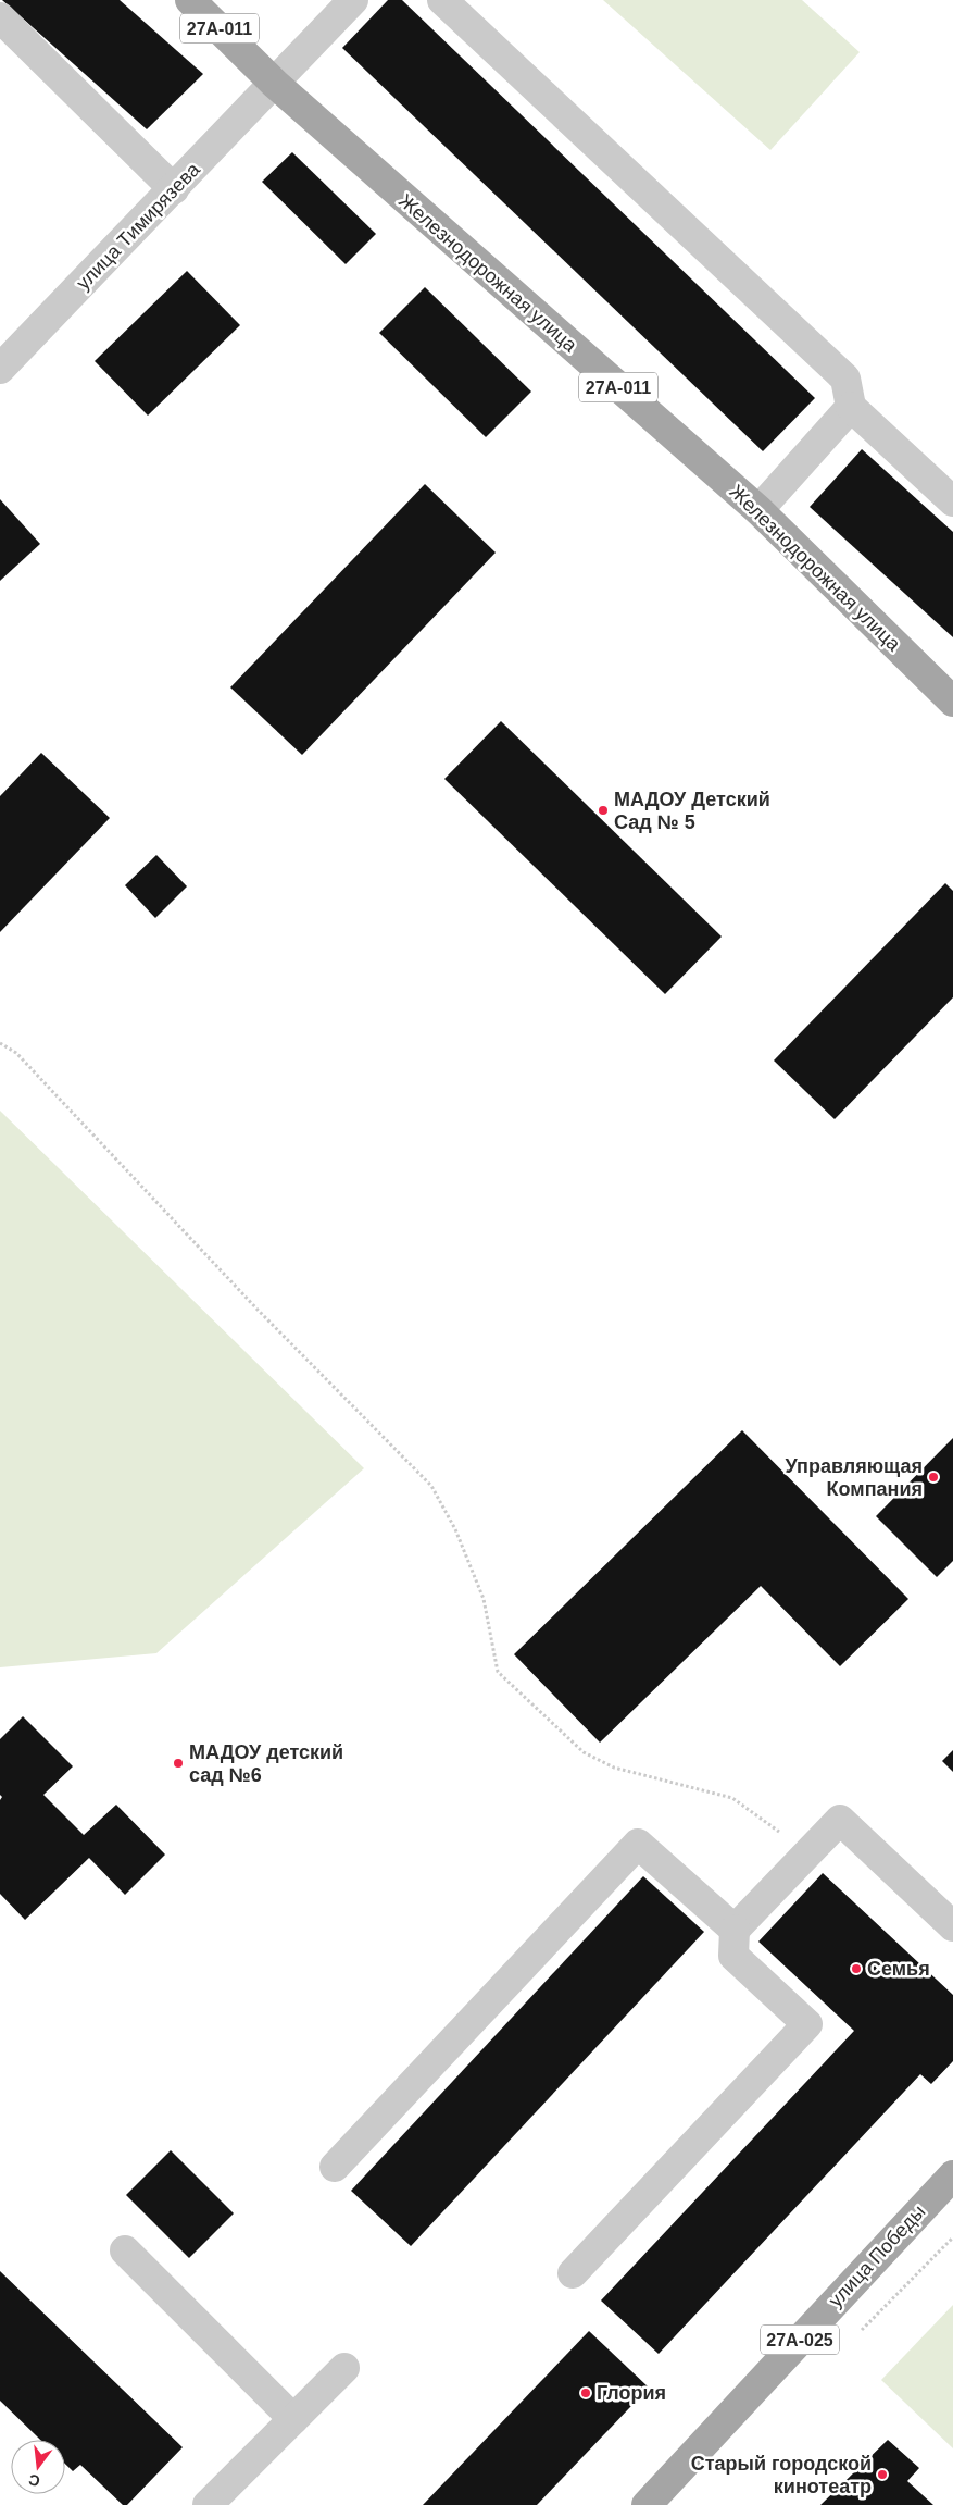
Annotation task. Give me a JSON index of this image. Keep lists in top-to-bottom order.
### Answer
{
  "streets": {
    "main road": [
      "27А-011",
      "Железнодорожная улица",
      "улица Победы",
      "27А-025"
    ],
    "street": ["улица Тимирязева"]
  },
  "crossings": [
    ["улица Тимирязева", "Железнодорожная улица"]
  ],
  "places": [
    "МАДОУ Детский Сад № 5",
    "Управляющая Компания",
    "МАДОУ детский сад №6",
    "Семья",
    "Глория",
    "Старый городской кинотеатр"
  ],
  "north": "bottom"
}
